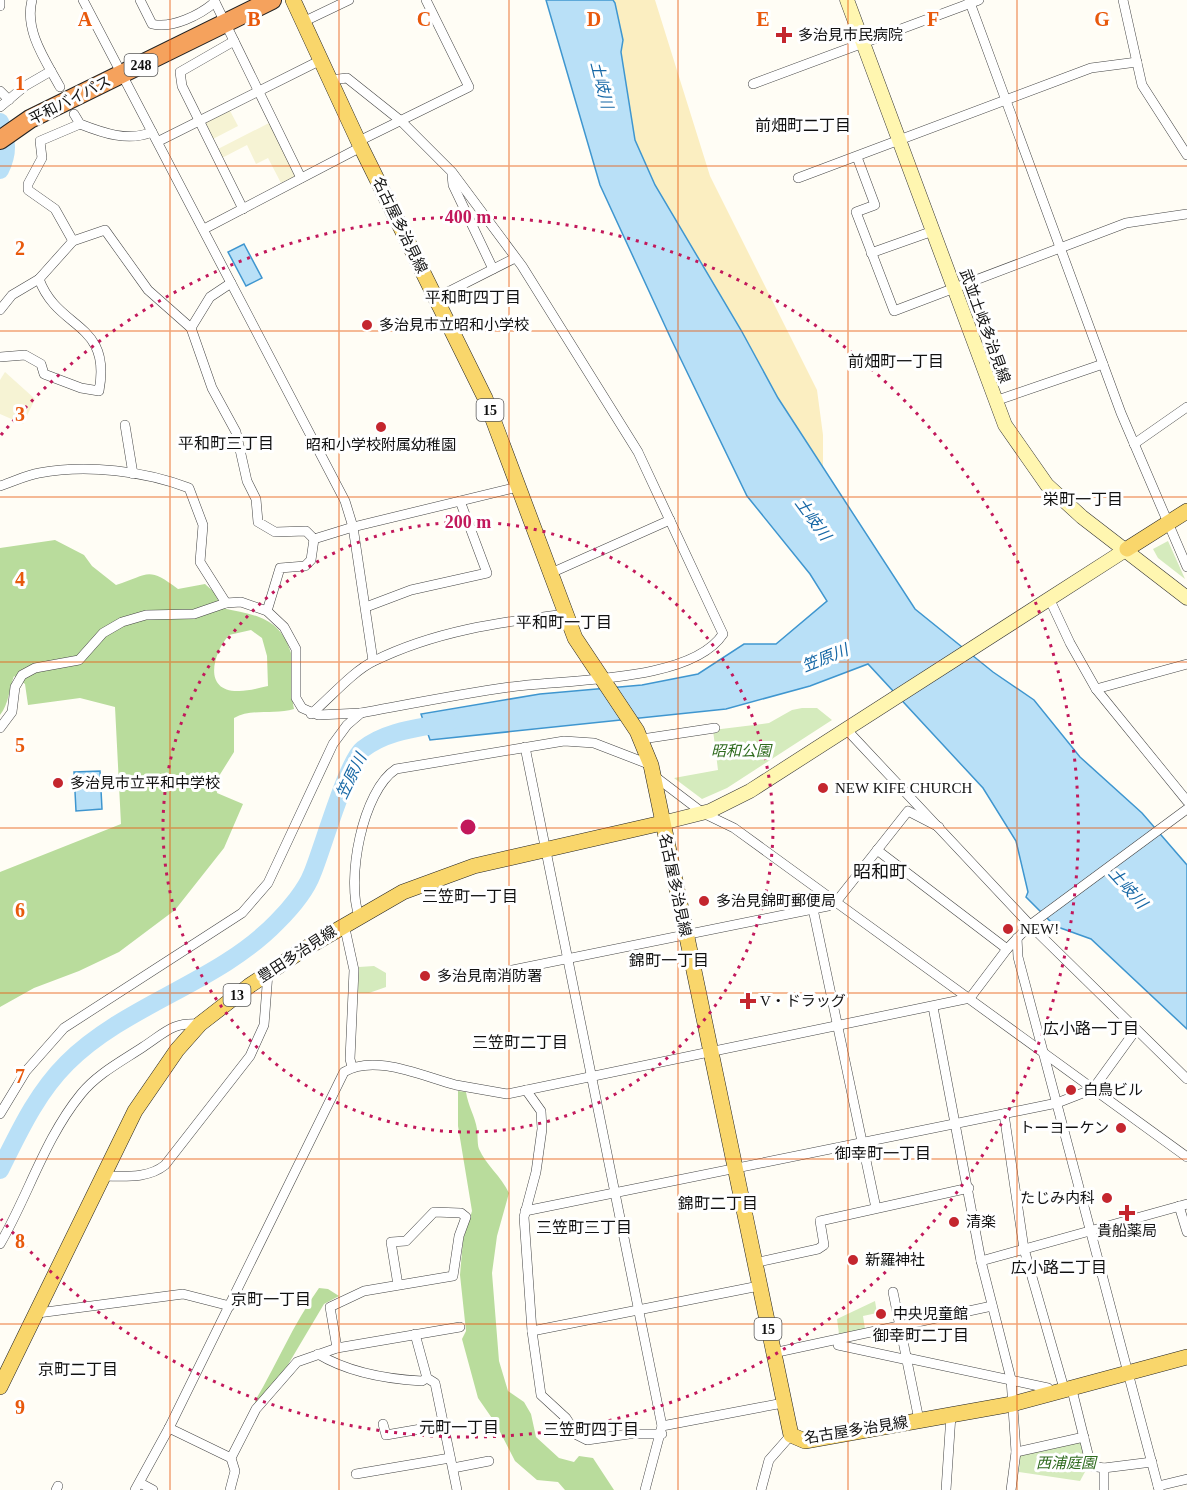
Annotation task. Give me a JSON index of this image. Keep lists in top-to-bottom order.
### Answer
{
  "streets": {
    "highway": ["248", "平和バイパス"],
    "main road": [
      "名古屋多治見線",
      "武並土岐多治見線",
      "15",
      "豊田多治見線",
      "13"
    ]
  },
  "crossings": [
    ["名古屋多治見線", "豊田多治見線"]
  ],
  "districts": [
    "前畑町二丁目",
    "平和町四丁目",
    "前畑町一丁目",
    "平和町三丁目",
    "栄町一丁目",
    "平和町一丁目",
    "昭和町",
    "三笠町一丁目",
    "錦町一丁目",
    "広小路一丁目",
    "三笠町二丁目",
    "御幸町一丁目",
    "錦町二丁目",
    "三笠町三丁目",
    "広小路二丁目",
    "京町一丁目",
    "御幸町二丁目",
    "京町二丁目",
    "元町一丁目",
    "三笠町四丁目"
  ],
  "water": ["土岐川", "笠原川"],
  "parks": ["昭和公園", "西浦庭園"],
  "places": {
    "health": ["多治見市民病院", "V・ドラッグ", "貴船薬局"],
    "other": [
      "多治見市立昭和小学校",
      "昭和小学校附属幼稚園",
      "多治見市立平和中学校",
      "NEW KIFE CHURCH",
      "多治見錦町郵便局",
      "NEW!",
      "多治見南消防署",
      "白鳥ビル",
      "トーヨーケン",
      "たじみ内科",
      "清楽",
      "新羅神社",
      "中央児童館"
    ]
  },
  "grid": {
    "columns": [
      "A",
      "B",
      "C",
      "D",
      "E",
      "F",
      "G"
    ],
    "rows": [
      "1",
      "2",
      "3",
      "4",
      "5",
      "6",
      "7",
      "8",
      "9"
    ]
  },
  "rings": ["400 m", "200 m"]
}
